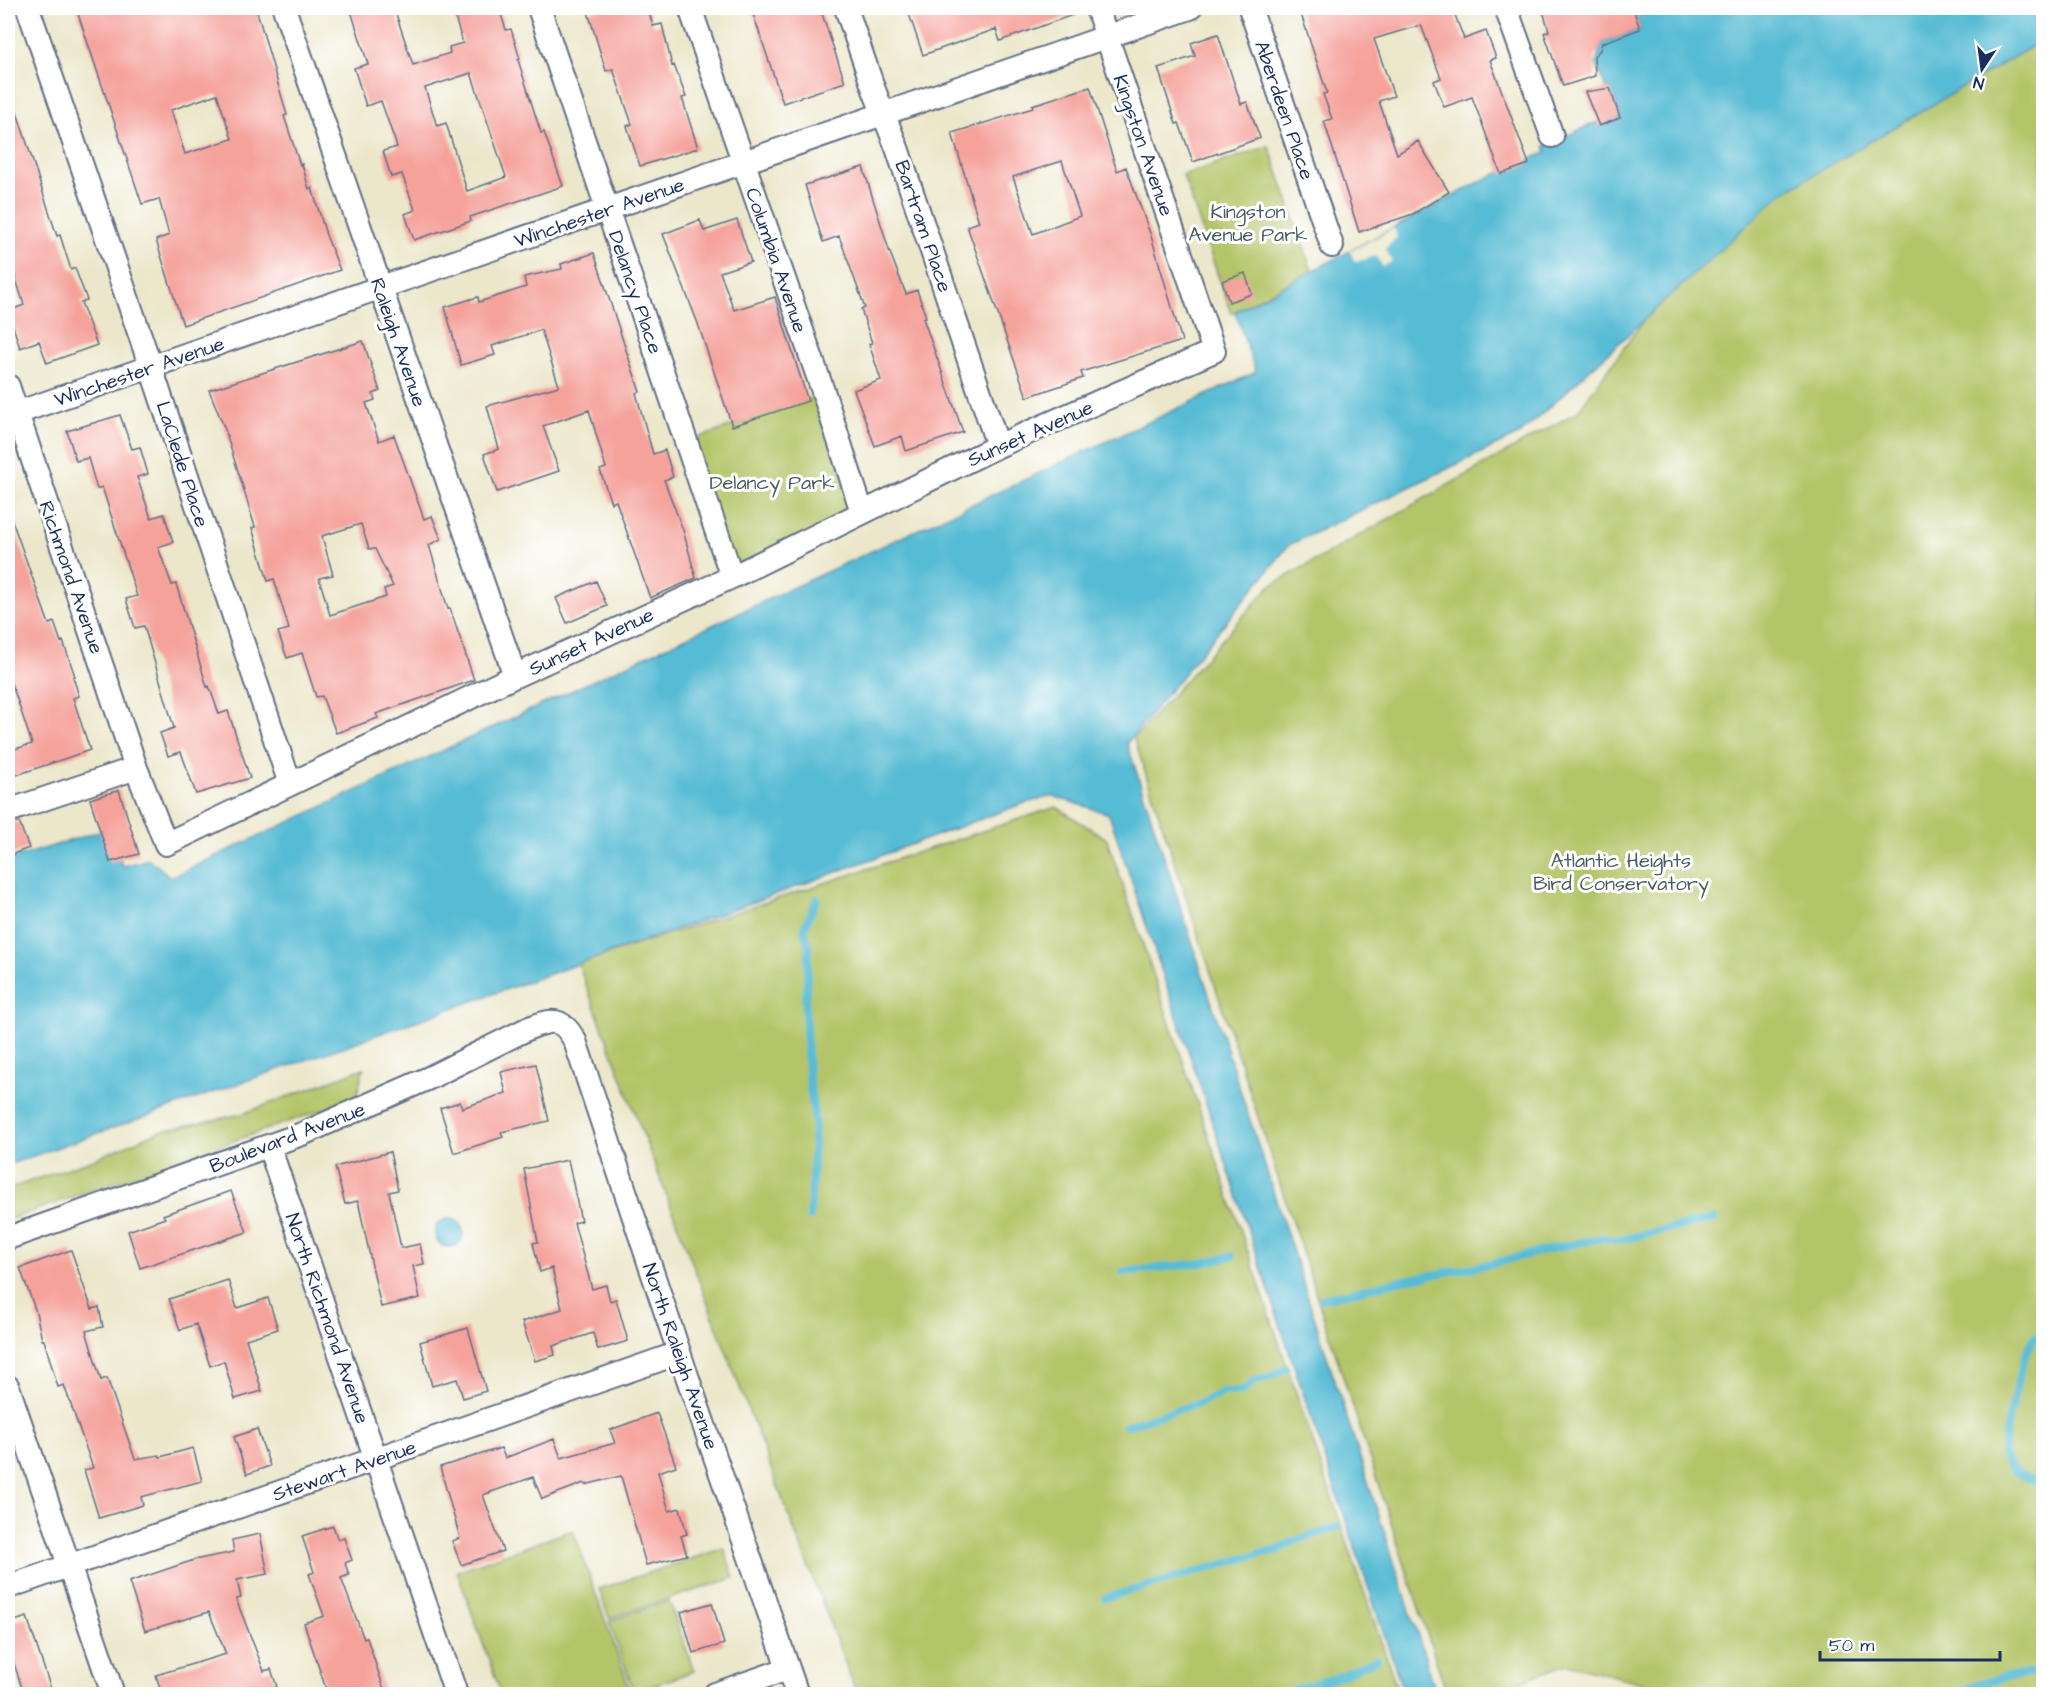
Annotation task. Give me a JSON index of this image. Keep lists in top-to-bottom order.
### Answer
{
  "streets": {
    "street": [
      "Aberdeen Place",
      "Kingston Avenue",
      "Winchester Avenue",
      "Bartram Place",
      "Columbia Avenue",
      "Delancy Place",
      "Raleigh Avenue",
      "Sunset Avenue",
      "LaClede Place",
      "Richmond Avenue",
      "Boulevard Avenue",
      "North Richmond Avenue",
      "North Raleigh Avenue",
      "Stewart Avenue"
    ]
  },
  "crossings": [
    ["Kingston Avenue", "Winchester Avenue"],
    ["Kingston Avenue", "Sunset Avenue"],
    ["Winchester Avenue", "Bartram Place"],
    ["Winchester Avenue", "Columbia Avenue"],
    ["Winchester Avenue", "Delancy Place"],
    ["Winchester Avenue", "Raleigh Avenue"],
    ["Winchester Avenue", "LaClede Place"],
    ["Winchester Avenue", "Richmond Avenue"],
    ["Bartram Place", "Sunset Avenue"],
    ["Columbia Avenue", "Sunset Avenue"],
    ["Delancy Place", "Sunset Avenue"],
    ["Raleigh Avenue", "Sunset Avenue"],
    ["Sunset Avenue", "LaClede Place"],
    ["Sunset Avenue", "Richmond Avenue"],
    ["Boulevard Avenue", "North Richmond Avenue"],
    ["Boulevard Avenue", "North Raleigh Avenue"],
    ["North Richmond Avenue", "Stewart Avenue"],
    ["North Raleigh Avenue", "Stewart Avenue"]
  ],
  "parks": ["Kingston Avenue Park", "Delancy Park", "Atlantic Heights Bird Conservatory"],
  "scale_bar": "50 m",
  "north": "bottom"
}
